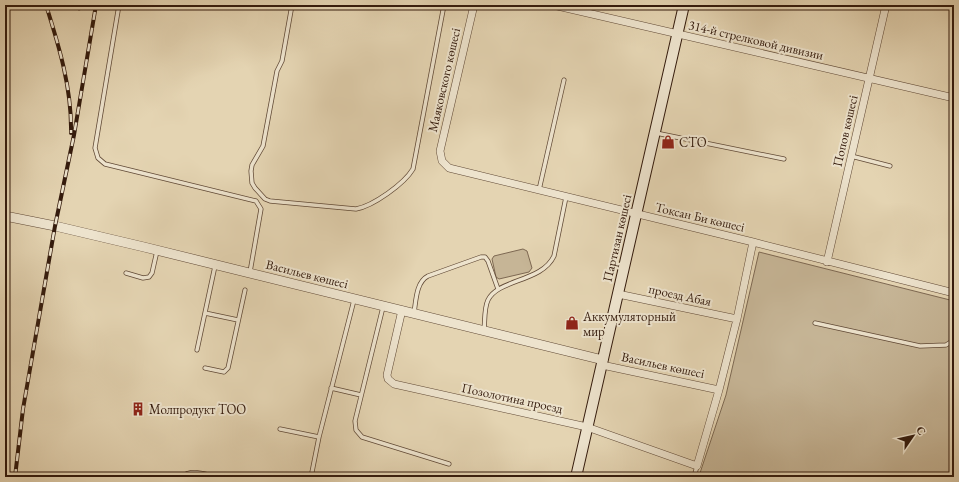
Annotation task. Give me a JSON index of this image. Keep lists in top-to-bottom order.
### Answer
{
  "streets": {
    "main road": ["Партизан көшесі"],
    "street": [
      "314-й стрелковой дивизии",
      "Маяковского көшесі",
      "Попов көшесі",
      "Токсан Би көшесі",
      "Васильев көшесі",
      "проезд Абая",
      "Позолотина проезд"
    ]
  },
  "crossings": [
    ["314-й стрелковой дивизии", "Попов көшесі"],
    ["314-й стрелковой дивизии", "Партизан көшесі"],
    ["Маяковского көшесі", "Токсан Би көшесі"],
    ["Попов көшесі", "Токсан Би көшесі"],
    ["Токсан Би көшесі", "Партизан көшесі"],
    ["Партизан көшесі", "Васильев көшесі"],
    ["Партизан көшесі", "проезд Абая"],
    ["Партизан көшесі", "Позолотина проезд"],
    ["Васильев көшесі", "Позолотина проезд"]
  ],
  "places": {
    "shop": ["СТО", "Аккумуляторный мир"],
    "building": ["Молпродукт ТОО"]
  },
  "north": "top right"
}
